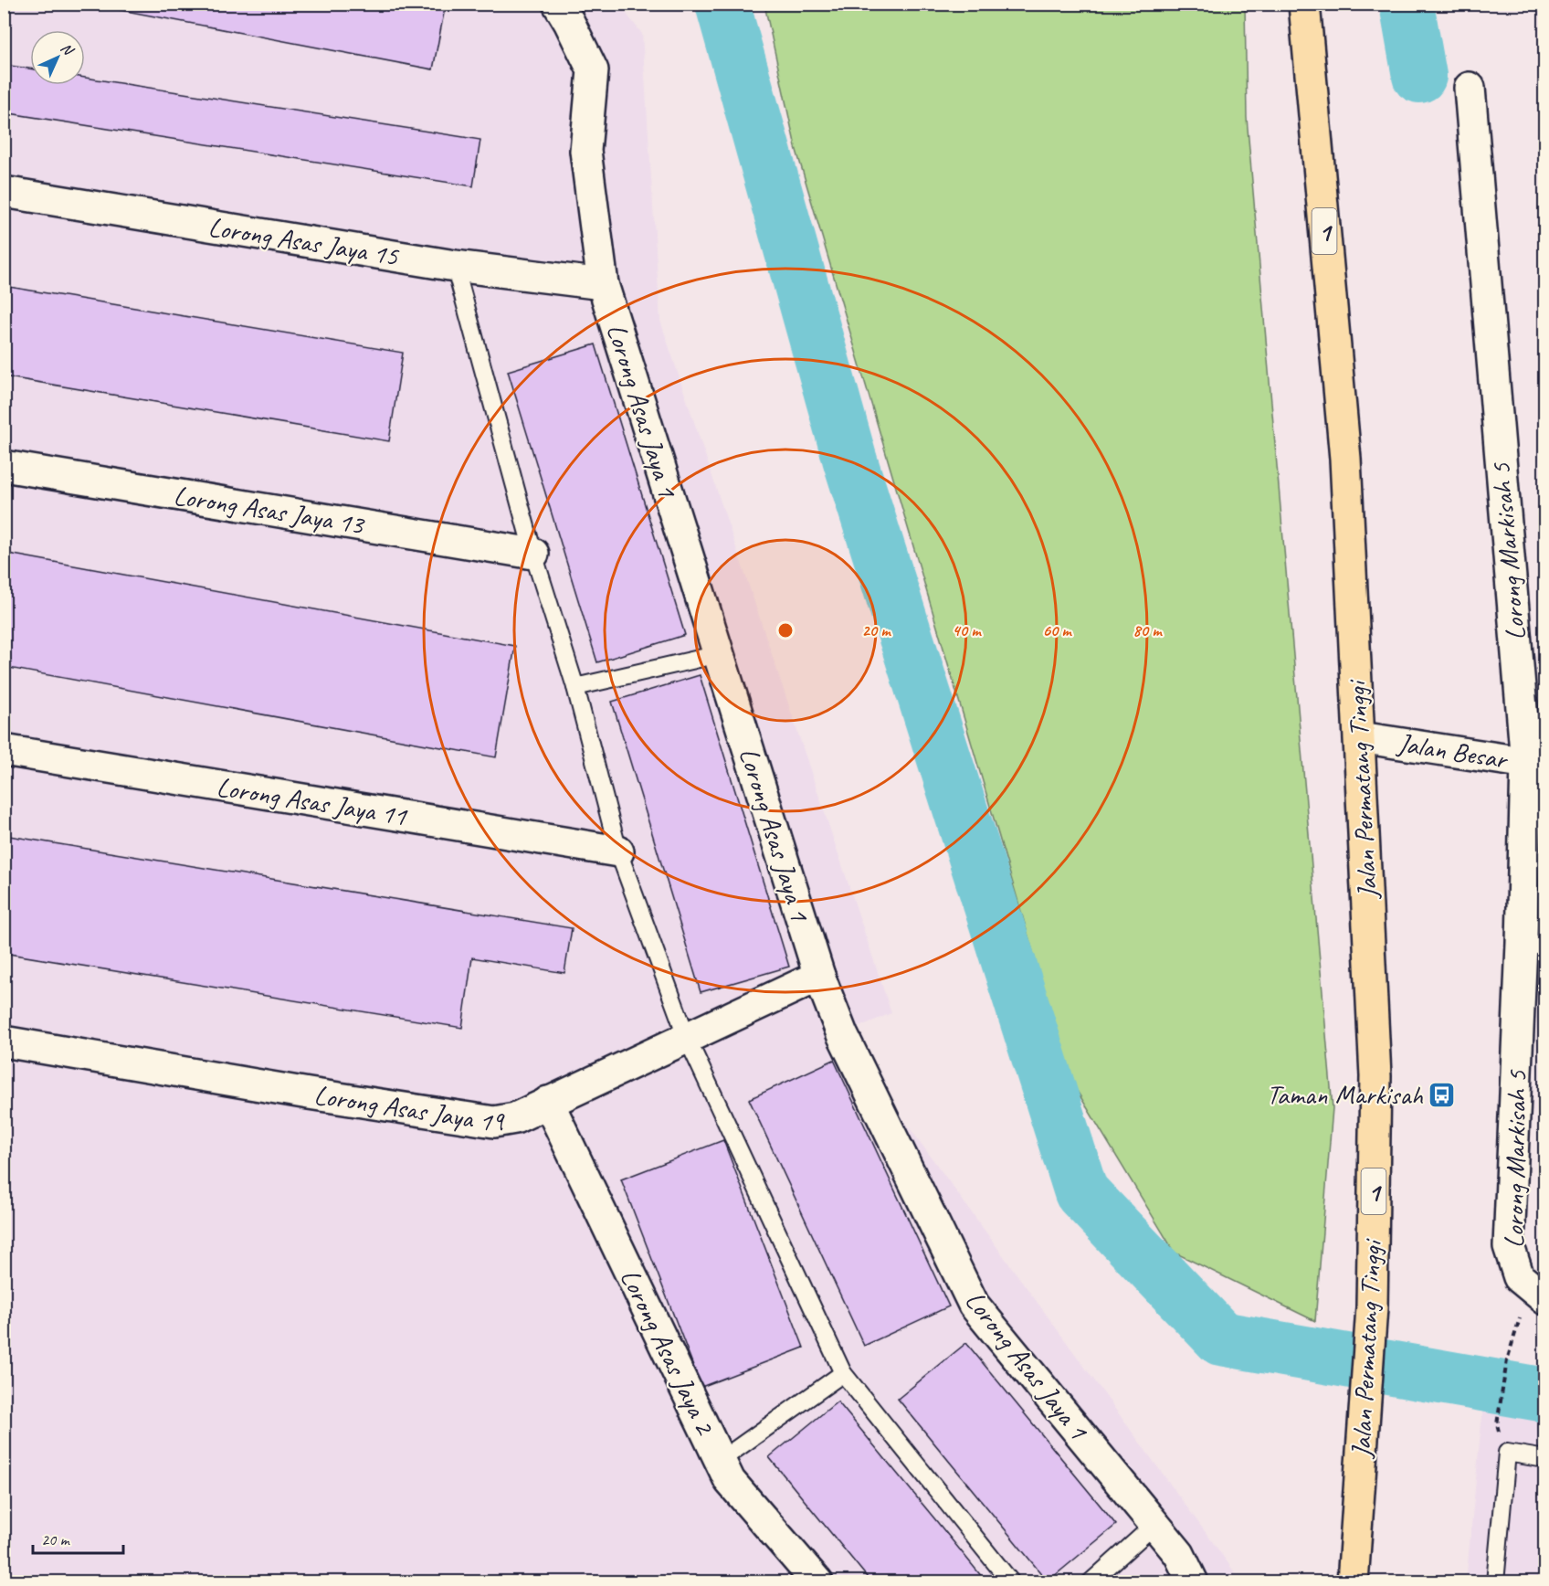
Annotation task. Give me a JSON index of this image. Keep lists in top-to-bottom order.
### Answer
{
  "streets": {
    "highway": ["1", "Jalan Permatang Tinggi"],
    "street": [
      "Lorong Asas Jaya 15",
      "Lorong Asas Jaya 1",
      "Lorong Asas Jaya 13",
      "Lorong Markisah 5",
      "Jalan Besar",
      "Lorong Asas Jaya 11",
      "Lorong Asas Jaya 19",
      "Lorong Asas Jaya 2"
    ]
  },
  "crossings": [
    ["Lorong Asas Jaya 15", "Lorong Asas Jaya 1"],
    ["Lorong Asas Jaya 1", "Lorong Asas Jaya 19"],
    ["Lorong Markisah 5", "Jalan Besar"],
    ["Jalan Besar", "Jalan Permatang Tinggi"],
    ["Lorong Asas Jaya 19", "Lorong Asas Jaya 2"]
  ],
  "places": {
    "bus stop": ["Taman Markisah"]
  },
  "scale_bar": "20 m",
  "north": "top right",
  "rings": [
    "20 m",
    "40 m",
    "60 m",
    "80 m"
  ]
}
